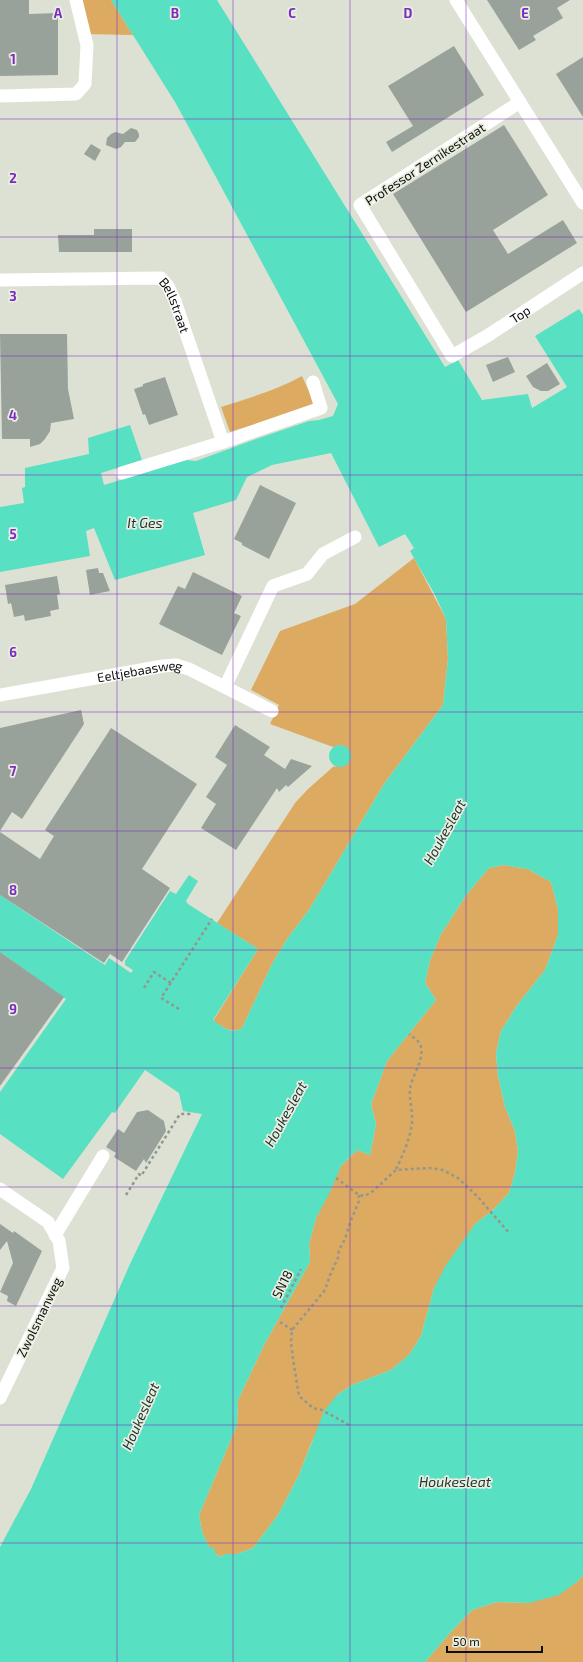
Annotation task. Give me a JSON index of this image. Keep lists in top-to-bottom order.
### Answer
{
  "streets": {
    "street": [
      "Professor Zernikestraat",
      "Bellstraat",
      "Top",
      "Eeltjebaasweg",
      "Zwolsmanweg"
    ],
    "path": ["SN18"]
  },
  "crossings": [
    ["Professor Zernikestraat", "Top"]
  ],
  "water": ["It Ges", "Houkesleat"],
  "scale_bar": "50 m",
  "grid": {
    "columns": [
      "A",
      "B",
      "C",
      "D",
      "E"
    ],
    "rows": [
      "1",
      "2",
      "3",
      "4",
      "5",
      "6",
      "7",
      "8",
      "9"
    ]
  }
}
